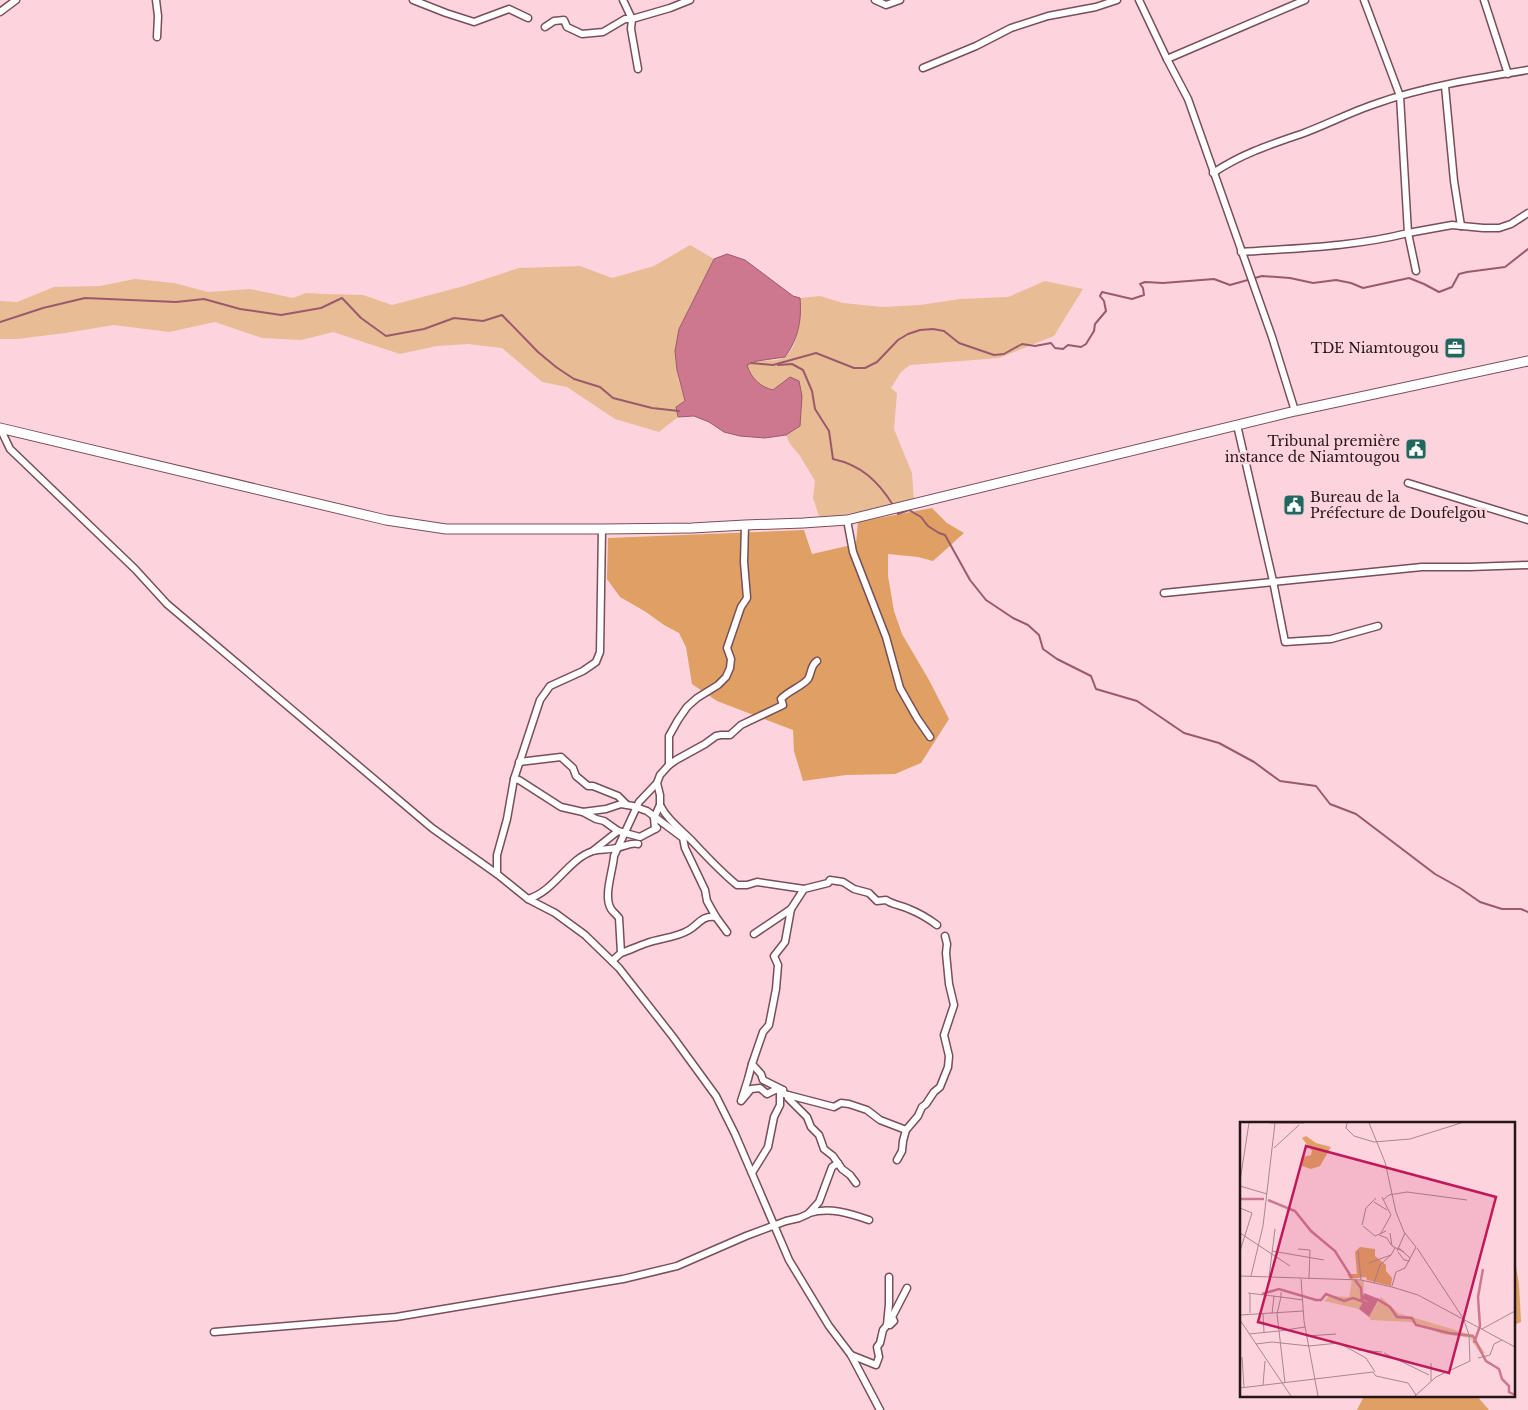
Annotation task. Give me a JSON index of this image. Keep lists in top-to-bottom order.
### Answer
{
  "places": {
    "office": ["TDE Niamtougou"],
    "public building": ["Tribunal première instance de Niamtougou", "Bureau de la Préfecture de Doufelgou"]
  }
}
